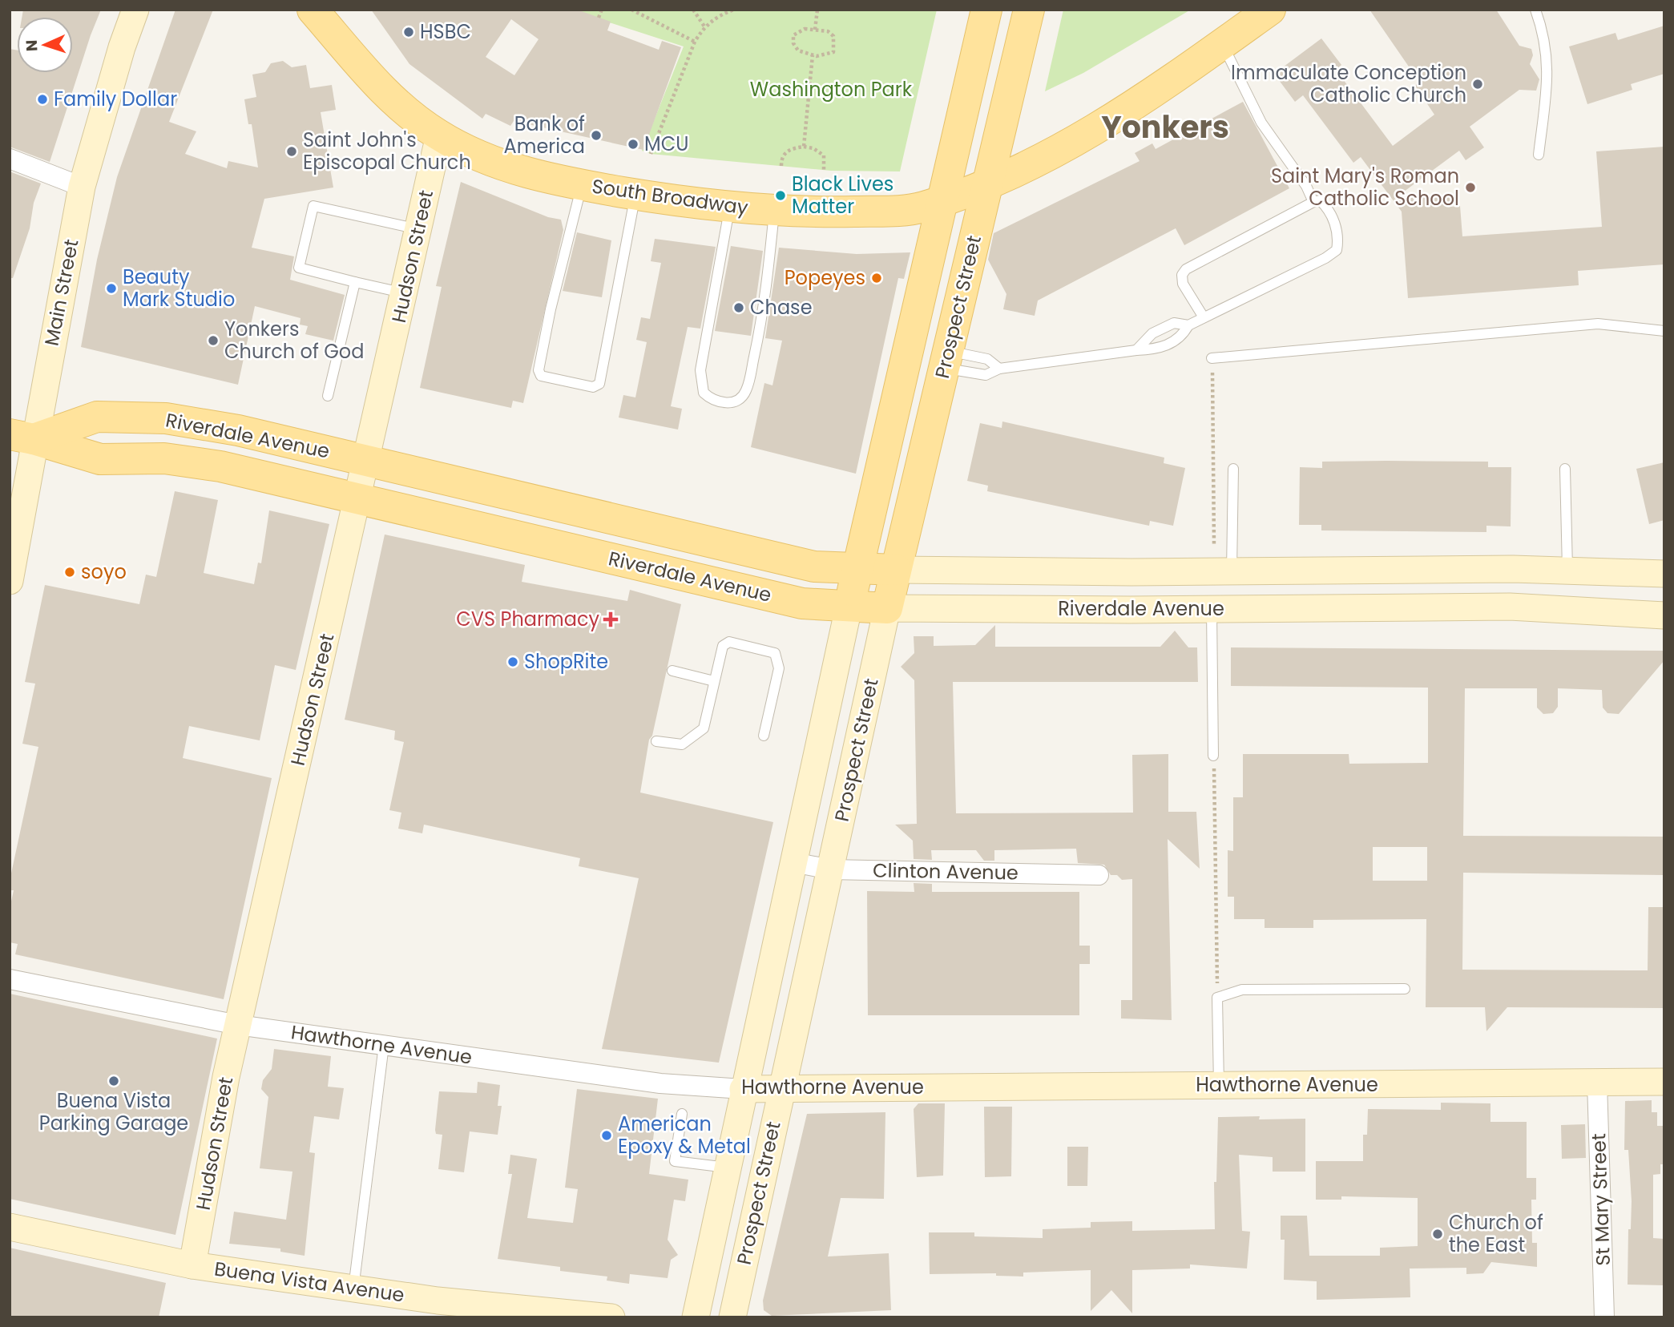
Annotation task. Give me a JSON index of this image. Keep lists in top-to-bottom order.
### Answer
{
  "streets": {
    "main road": ["South Broadway", "Prospect Street", "Riverdale Avenue"],
    "street": [
      "Hudson Street",
      "Main Street",
      "Clinton Avenue",
      "Hawthorne Avenue",
      "St Mary Street",
      "Buena Vista Avenue"
    ]
  },
  "crossings": [
    ["South Broadway", "Hudson Street"],
    ["South Broadway", "Prospect Street"],
    ["Hudson Street", "Riverdale Avenue"],
    ["Hudson Street", "Hawthorne Avenue"],
    ["Hudson Street", "Buena Vista Avenue"],
    ["Main Street", "Riverdale Avenue"],
    ["Prospect Street", "Riverdale Avenue"],
    ["Prospect Street", "Clinton Avenue"],
    ["Prospect Street", "Hawthorne Avenue"],
    ["Hawthorne Avenue", "St Mary Street"]
  ],
  "districts": ["Yonkers"],
  "parks": ["Washington Park"],
  "places": {
    "other": [
      "HSBC",
      "Immaculate Conception Catholic Church",
      "Family Dollar",
      "Bank of America",
      "MCU",
      "Saint John's Episcopal Church",
      "Saint Mary's Roman Catholic School",
      "Black Lives Matter",
      "Popeyes",
      "Beauty Mark Studio",
      "Chase",
      "Yonkers Church of God",
      "soyo",
      "ShopRite",
      "Buena Vista Parking Garage",
      "American Epoxy & Metal",
      "Church of the East"
    ],
    "health": ["CVS Pharmacy"]
  },
  "north": "left"
}
